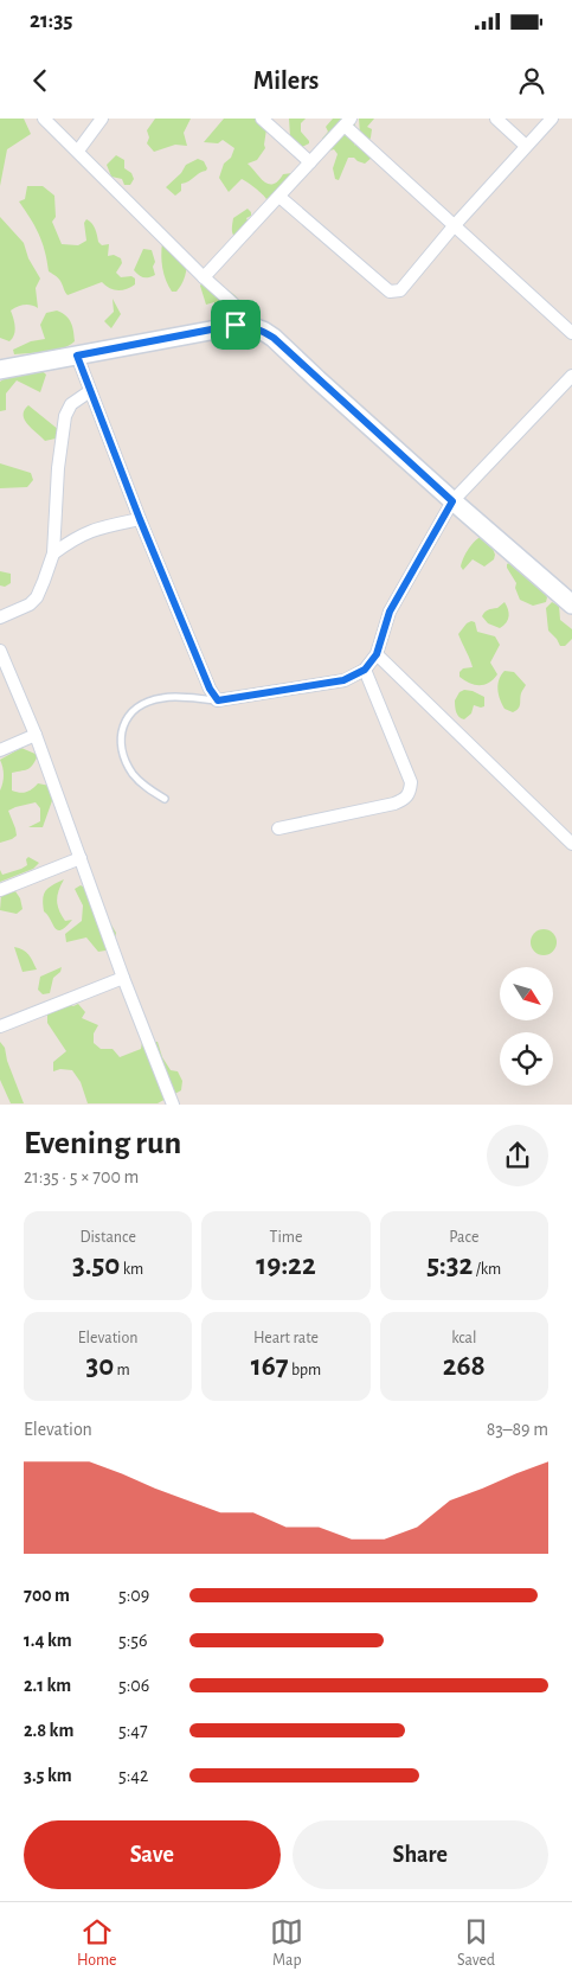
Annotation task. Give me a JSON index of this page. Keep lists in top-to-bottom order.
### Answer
{
  "north": "bottom right",
  "page": {
    "status": "21:35",
    "header": "Milers",
    "heading": ["Evening run", "21:35 · 5 × 700 m"],
    "stats": [
      ["Distance", "3.50 km"],
      ["Time", "19:22"],
      ["Pace", "5:32 /km"],
      ["Elevation", "30 m"],
      ["Heart rate", "167 bpm"],
      ["kcal", "268"]
    ],
    "chart": ["Elevation", "83–89 m"],
    "list": [
      {
        "name": "700 m",
        "note": "5:09"
      },
      {
        "name": "1.4 km",
        "note": "5:56"
      },
      {
        "name": "2.1 km",
        "note": "5:06"
      },
      {
        "name": "2.8 km",
        "note": "5:47"
      },
      {
        "name": "3.5 km",
        "note": "5:42"
      }
    ],
    "buttons": ["Save", "Share"],
    "tabs": ["Home", "Map", "Saved"]
  }
}
